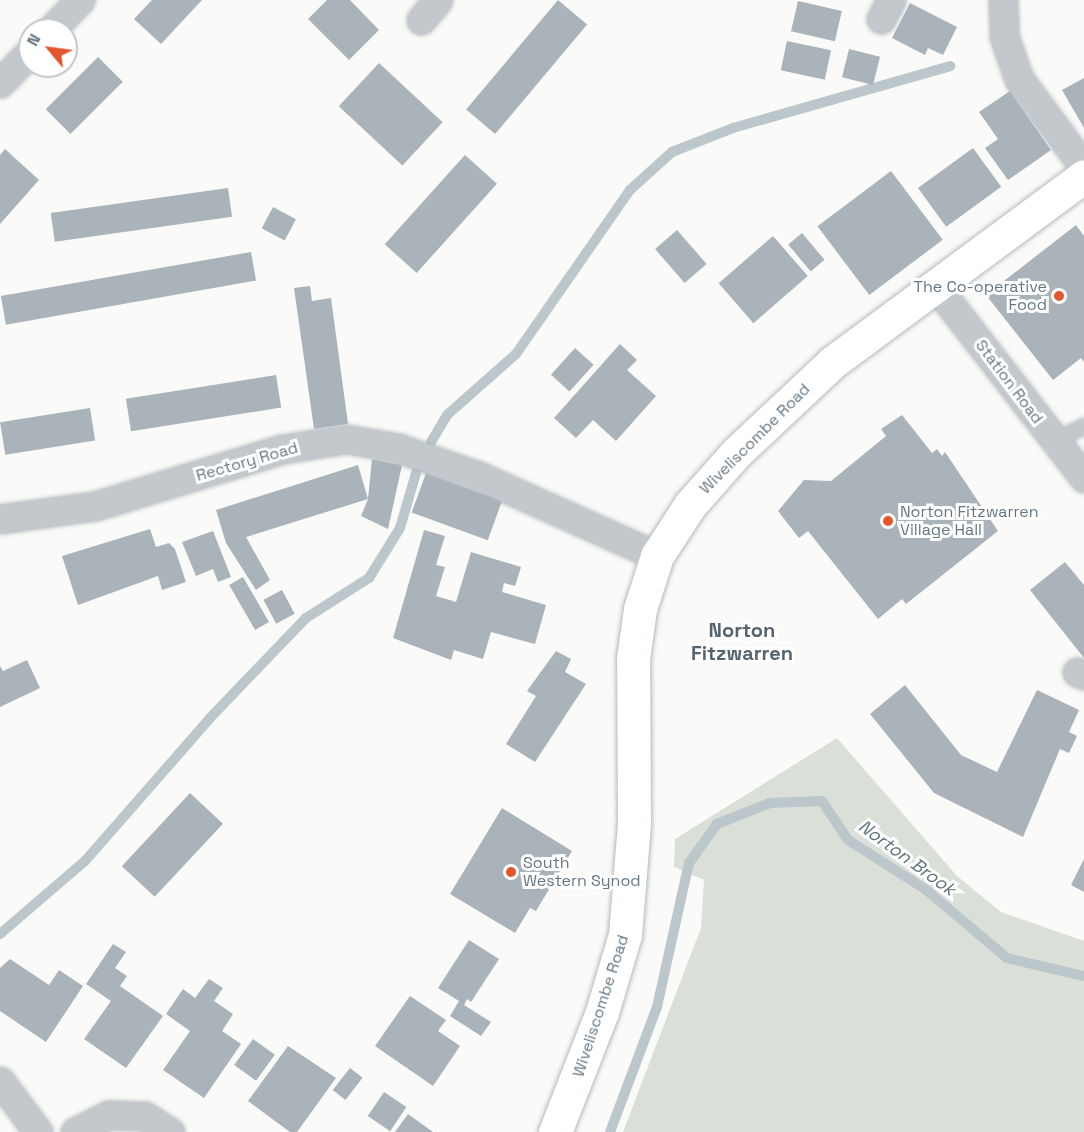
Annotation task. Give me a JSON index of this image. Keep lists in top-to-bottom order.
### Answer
{
  "streets": {
    "main road": ["Wiveliscombe Road"],
    "street": ["Station Road", "Rectory Road"]
  },
  "crossings": [
    ["Station Road", "Wiveliscombe Road"],
    ["Wiveliscombe Road", "Rectory Road"]
  ],
  "districts": ["Norton Fitzwarren"],
  "water": ["Norton Brook"],
  "places": ["The Co-operative Food", "Norton Fitzwarren Village Hall", "South Western Synod"],
  "north": "top left"
}
